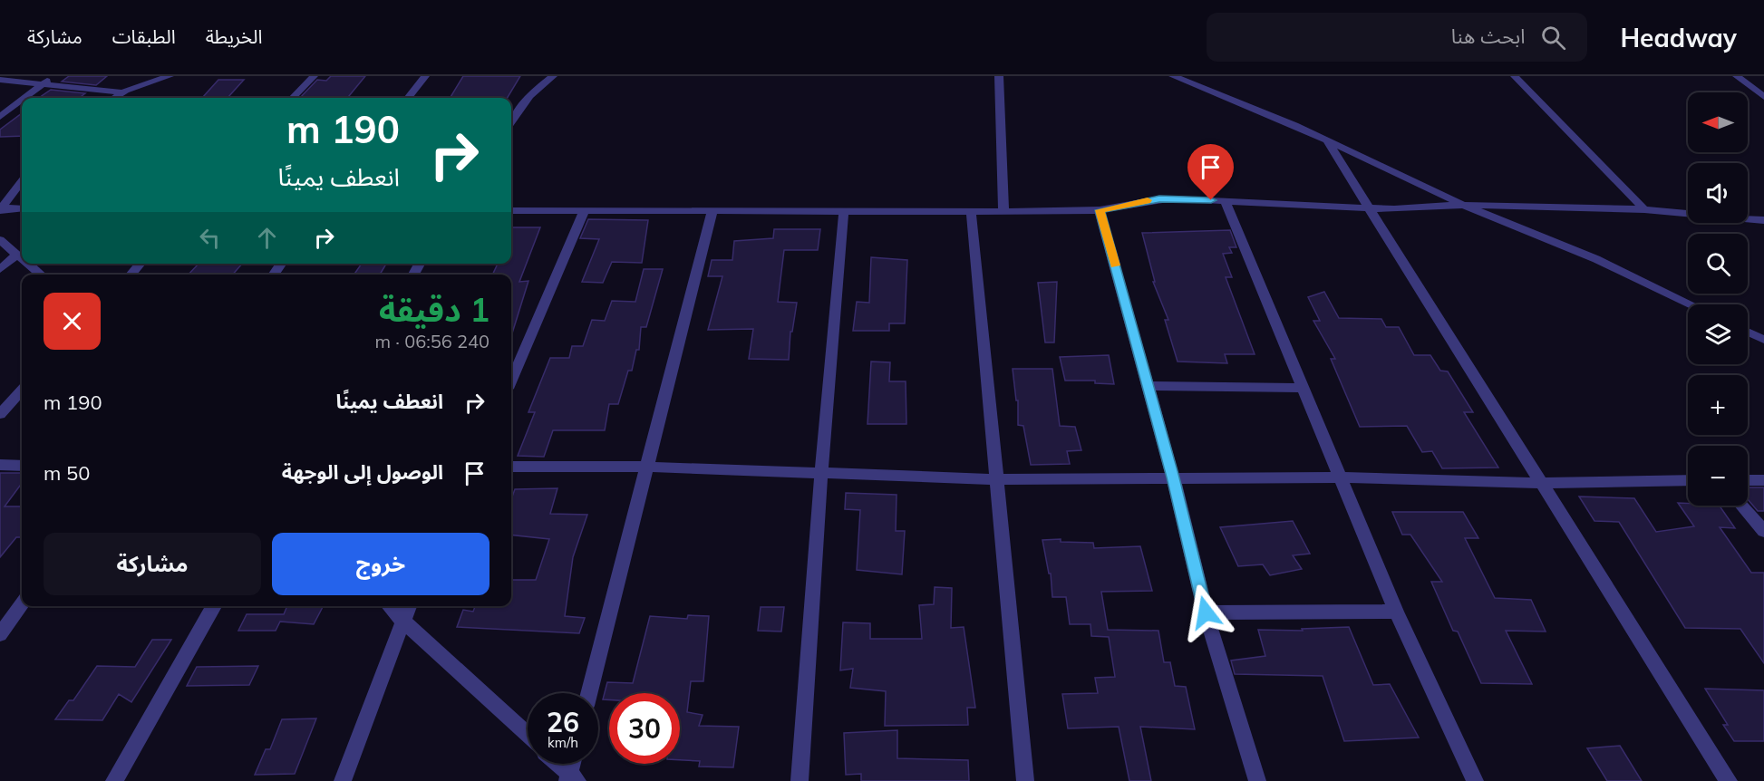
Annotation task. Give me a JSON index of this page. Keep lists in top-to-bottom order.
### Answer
{
  "north": "left",
  "page": {
    "header": "Headway",
    "search": "ابحث هنا",
    "nav": ["الخريطة", "الطبقات", "مشاركة"],
    "map_buttons": ["+", "−"],
    "turn": ["190 m", "انعطف يمينًا"],
    "heading": ["1 دقيقة", "240 m · 06:56"],
    "list": [
      {
        "name": "انعطف يمينًا",
        "value": "190 m"
      },
      {
        "name": "الوصول إلى الوجهة",
        "value": "50 m"
      }
    ],
    "buttons": ["خروج", "مشاركة"],
    "speed": "26 km/h",
    "limit": "30"
  }
}
